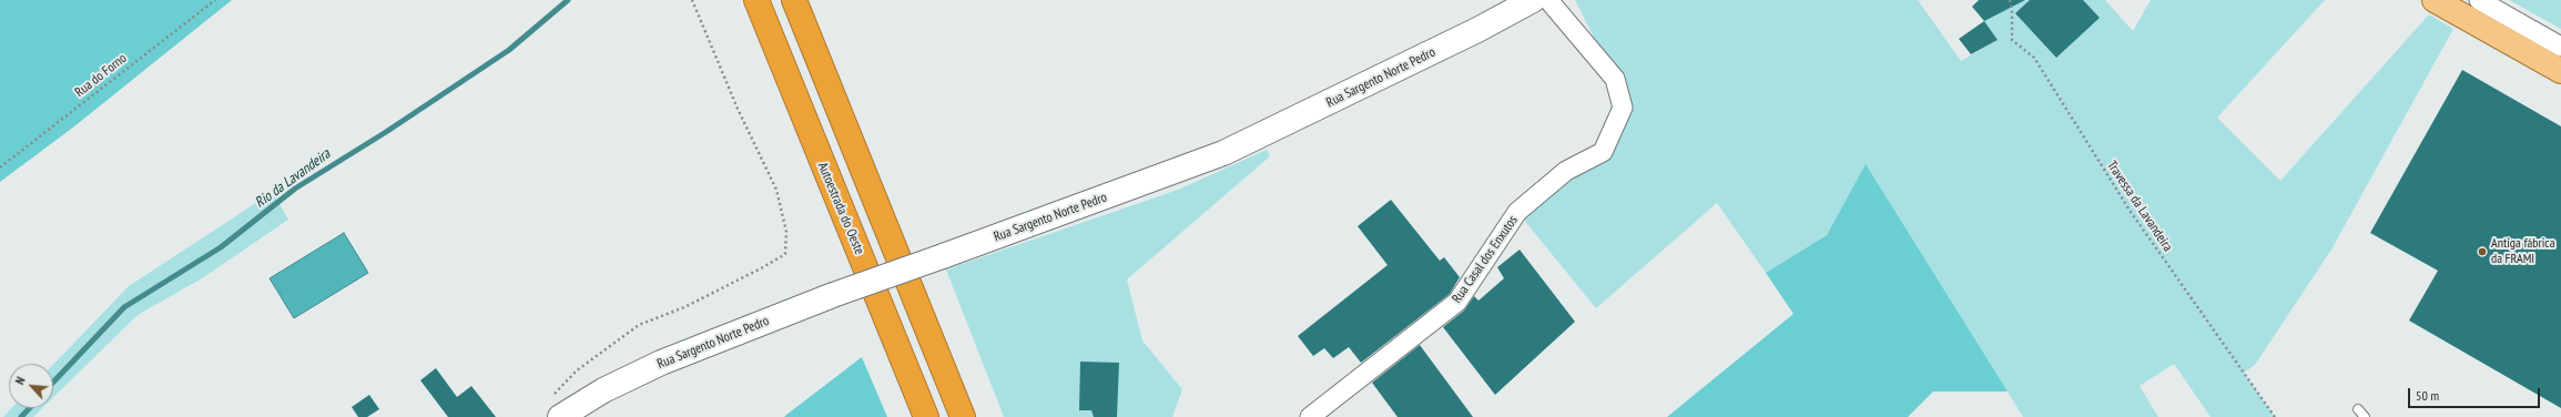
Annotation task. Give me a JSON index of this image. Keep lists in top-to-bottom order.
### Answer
{
  "streets": {
    "highway": ["Autoestrada do Oeste"],
    "street": ["Rua Sargento Norte Pedro", "Rua Casal dos Enxutos"],
    "path": ["Rua do Forno", "Travessa da Lavandeira"]
  },
  "water": ["Rio da Lavandeira"],
  "places": ["Antiga fábrica da FRAMI"],
  "scale_bar": "50 m",
  "north": "top left"
}
